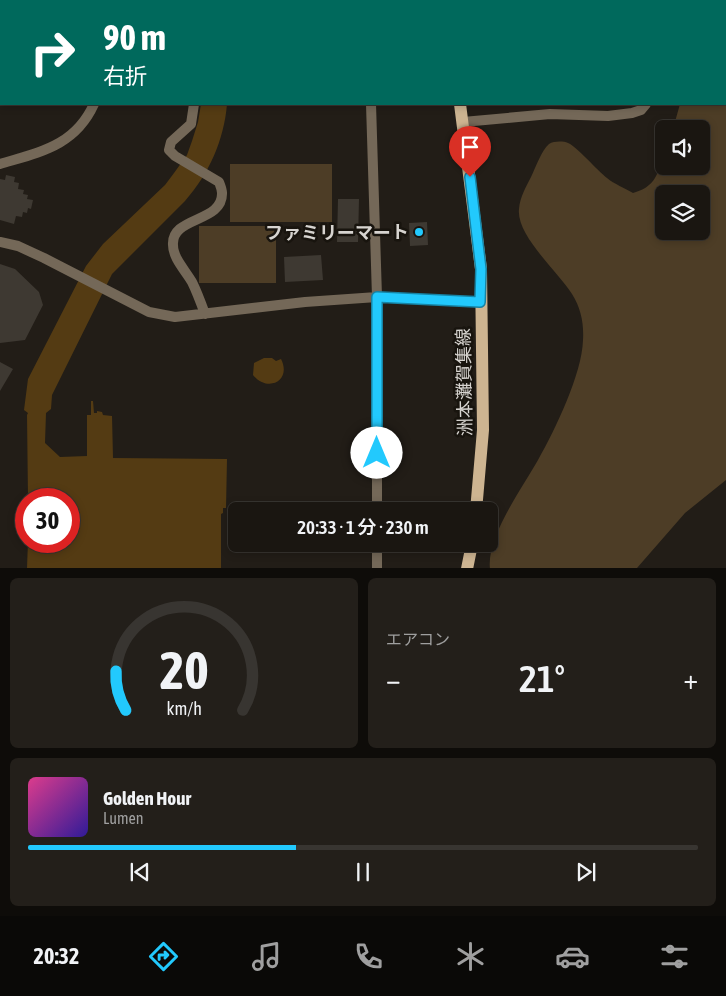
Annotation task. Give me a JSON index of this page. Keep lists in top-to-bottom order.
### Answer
{
  "streets": {
    "main road": ["洲本灘賀集線"]
  },
  "places": ["ファミリーマート"],
  "page": {
    "turn": ["90 m", "右折"],
    "limit": "30",
    "trip": "20:33 · 1 分 · 230 m",
    "tile": "エアコン",
    "heat": ["−", "21°", "+"],
    "song": ["Golden Hour", "Lumen"],
    "tabs": "20:32",
    "gauge": ["20", "km/h"]
  }
}
